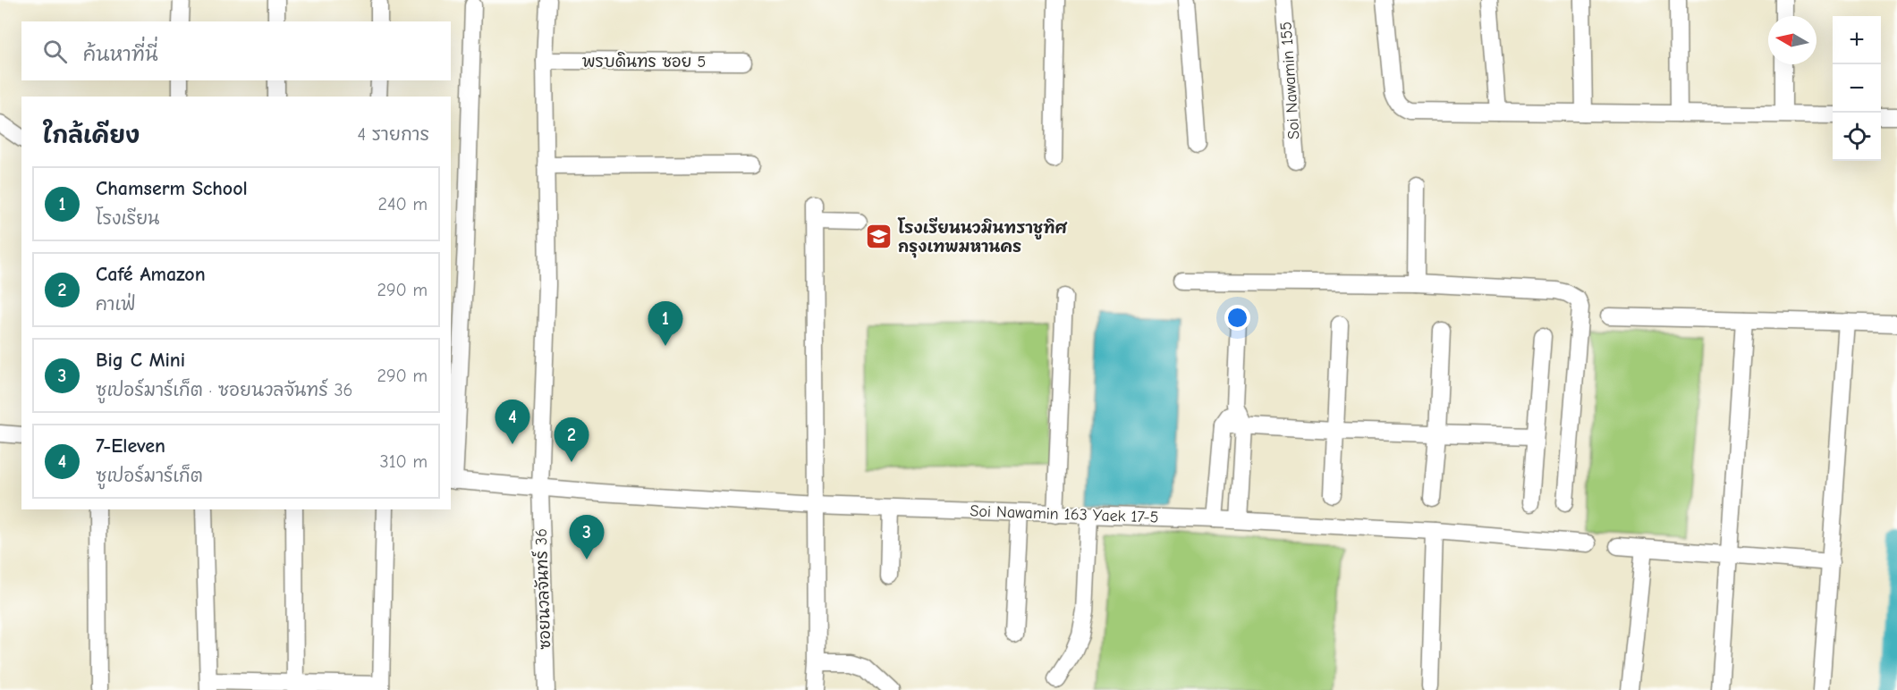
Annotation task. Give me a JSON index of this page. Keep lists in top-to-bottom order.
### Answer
{
  "streets": {
    "street": [
      "พรบดินทร ซอย 5",
      "Soi Nawamin 155",
      "Soi Nawamin 163 Yaek 17-5",
      "ซอยนวลจันทร์ 36"
    ]
  },
  "crossings": [
    ["พรบดินทร ซอย 5", "ซอยนวลจันทร์ 36"],
    ["Soi Nawamin 163 Yaek 17-5", "ซอยนวลจันทร์ 36"]
  ],
  "places": {
    "school or university": ["โรงเรียนนวมินทราชูทิศ กรุงเทพมหานคร"]
  },
  "north": "left",
  "page": {
    "map_buttons": ["+", "−"],
    "search": "ค้นหาที่นี่",
    "heading": ["ใกล้เคียง", "4 รายการ"],
    "list": [
      {
        "mark": "1",
        "name": "Chamserm School",
        "note": "โรงเรียน",
        "value": "240 m"
      },
      {
        "mark": "2",
        "name": "Café Amazon",
        "note": "คาเฟ่",
        "value": "290 m"
      },
      {
        "mark": "3",
        "name": "Big C Mini",
        "note": "ซูเปอร์มาร์เก็ต · ซอยนวลจันทร์ 36",
        "value": "290 m"
      },
      {
        "mark": "4",
        "name": "7-Eleven",
        "note": "ซูเปอร์มาร์เก็ต",
        "value": "310 m"
      }
    ],
    "pins": [
      "1",
      "4",
      "2",
      "3"
    ]
  }
}
